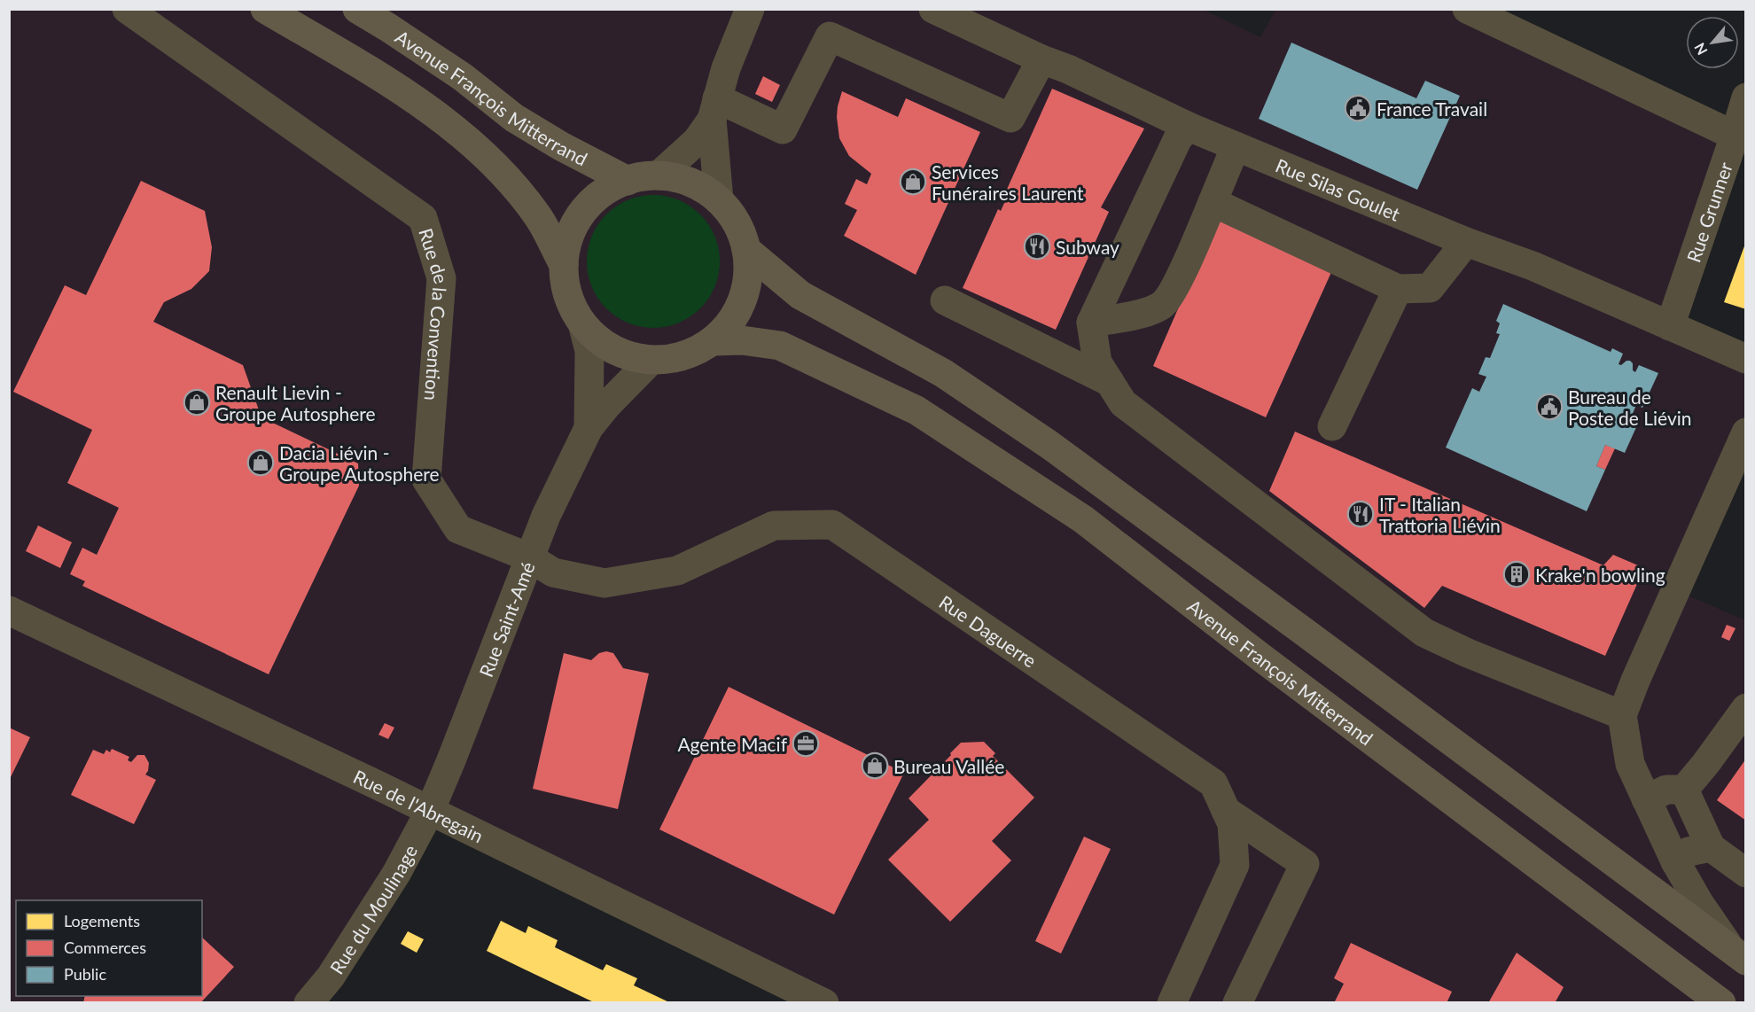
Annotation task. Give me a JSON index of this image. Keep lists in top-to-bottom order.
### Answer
{
  "streets": {
    "main road": ["Avenue François Mitterrand"],
    "street": [
      "Rue Silas Goulet",
      "Rue Grunner",
      "Rue de la Convention",
      "Rue Saint-Amé",
      "Rue Daguerre",
      "Rue de l'Abregain",
      "Rue du Moulinage"
    ]
  },
  "crossings": [
    ["Rue Silas Goulet", "Rue Grunner"],
    ["Rue de la Convention", "Rue Saint-Amé"],
    ["Rue de la Convention", "Rue Daguerre"],
    ["Rue Saint-Amé", "Rue Daguerre"],
    ["Rue Saint-Amé", "Rue de l'Abregain"],
    ["Rue Saint-Amé", "Rue du Moulinage"],
    ["Rue de l'Abregain", "Rue du Moulinage"]
  ],
  "places": {
    "public building": ["France Travail", "Bureau de Poste de Liévin"],
    "shop": [
      "Services Funéraires Laurent",
      "Renault Lievin - Groupe Autosphere",
      "Dacia Liévin - Groupe Autosphere",
      "Bureau Vallée"
    ],
    "restaurant": ["Subway", "IT - Italian Trattoria Liévin"],
    "building": ["Krake'n bowling"],
    "office": ["Agente Macif"]
  },
  "legend": ["Logements", "Commerces", "Public"],
  "north": "bottom left"
}
